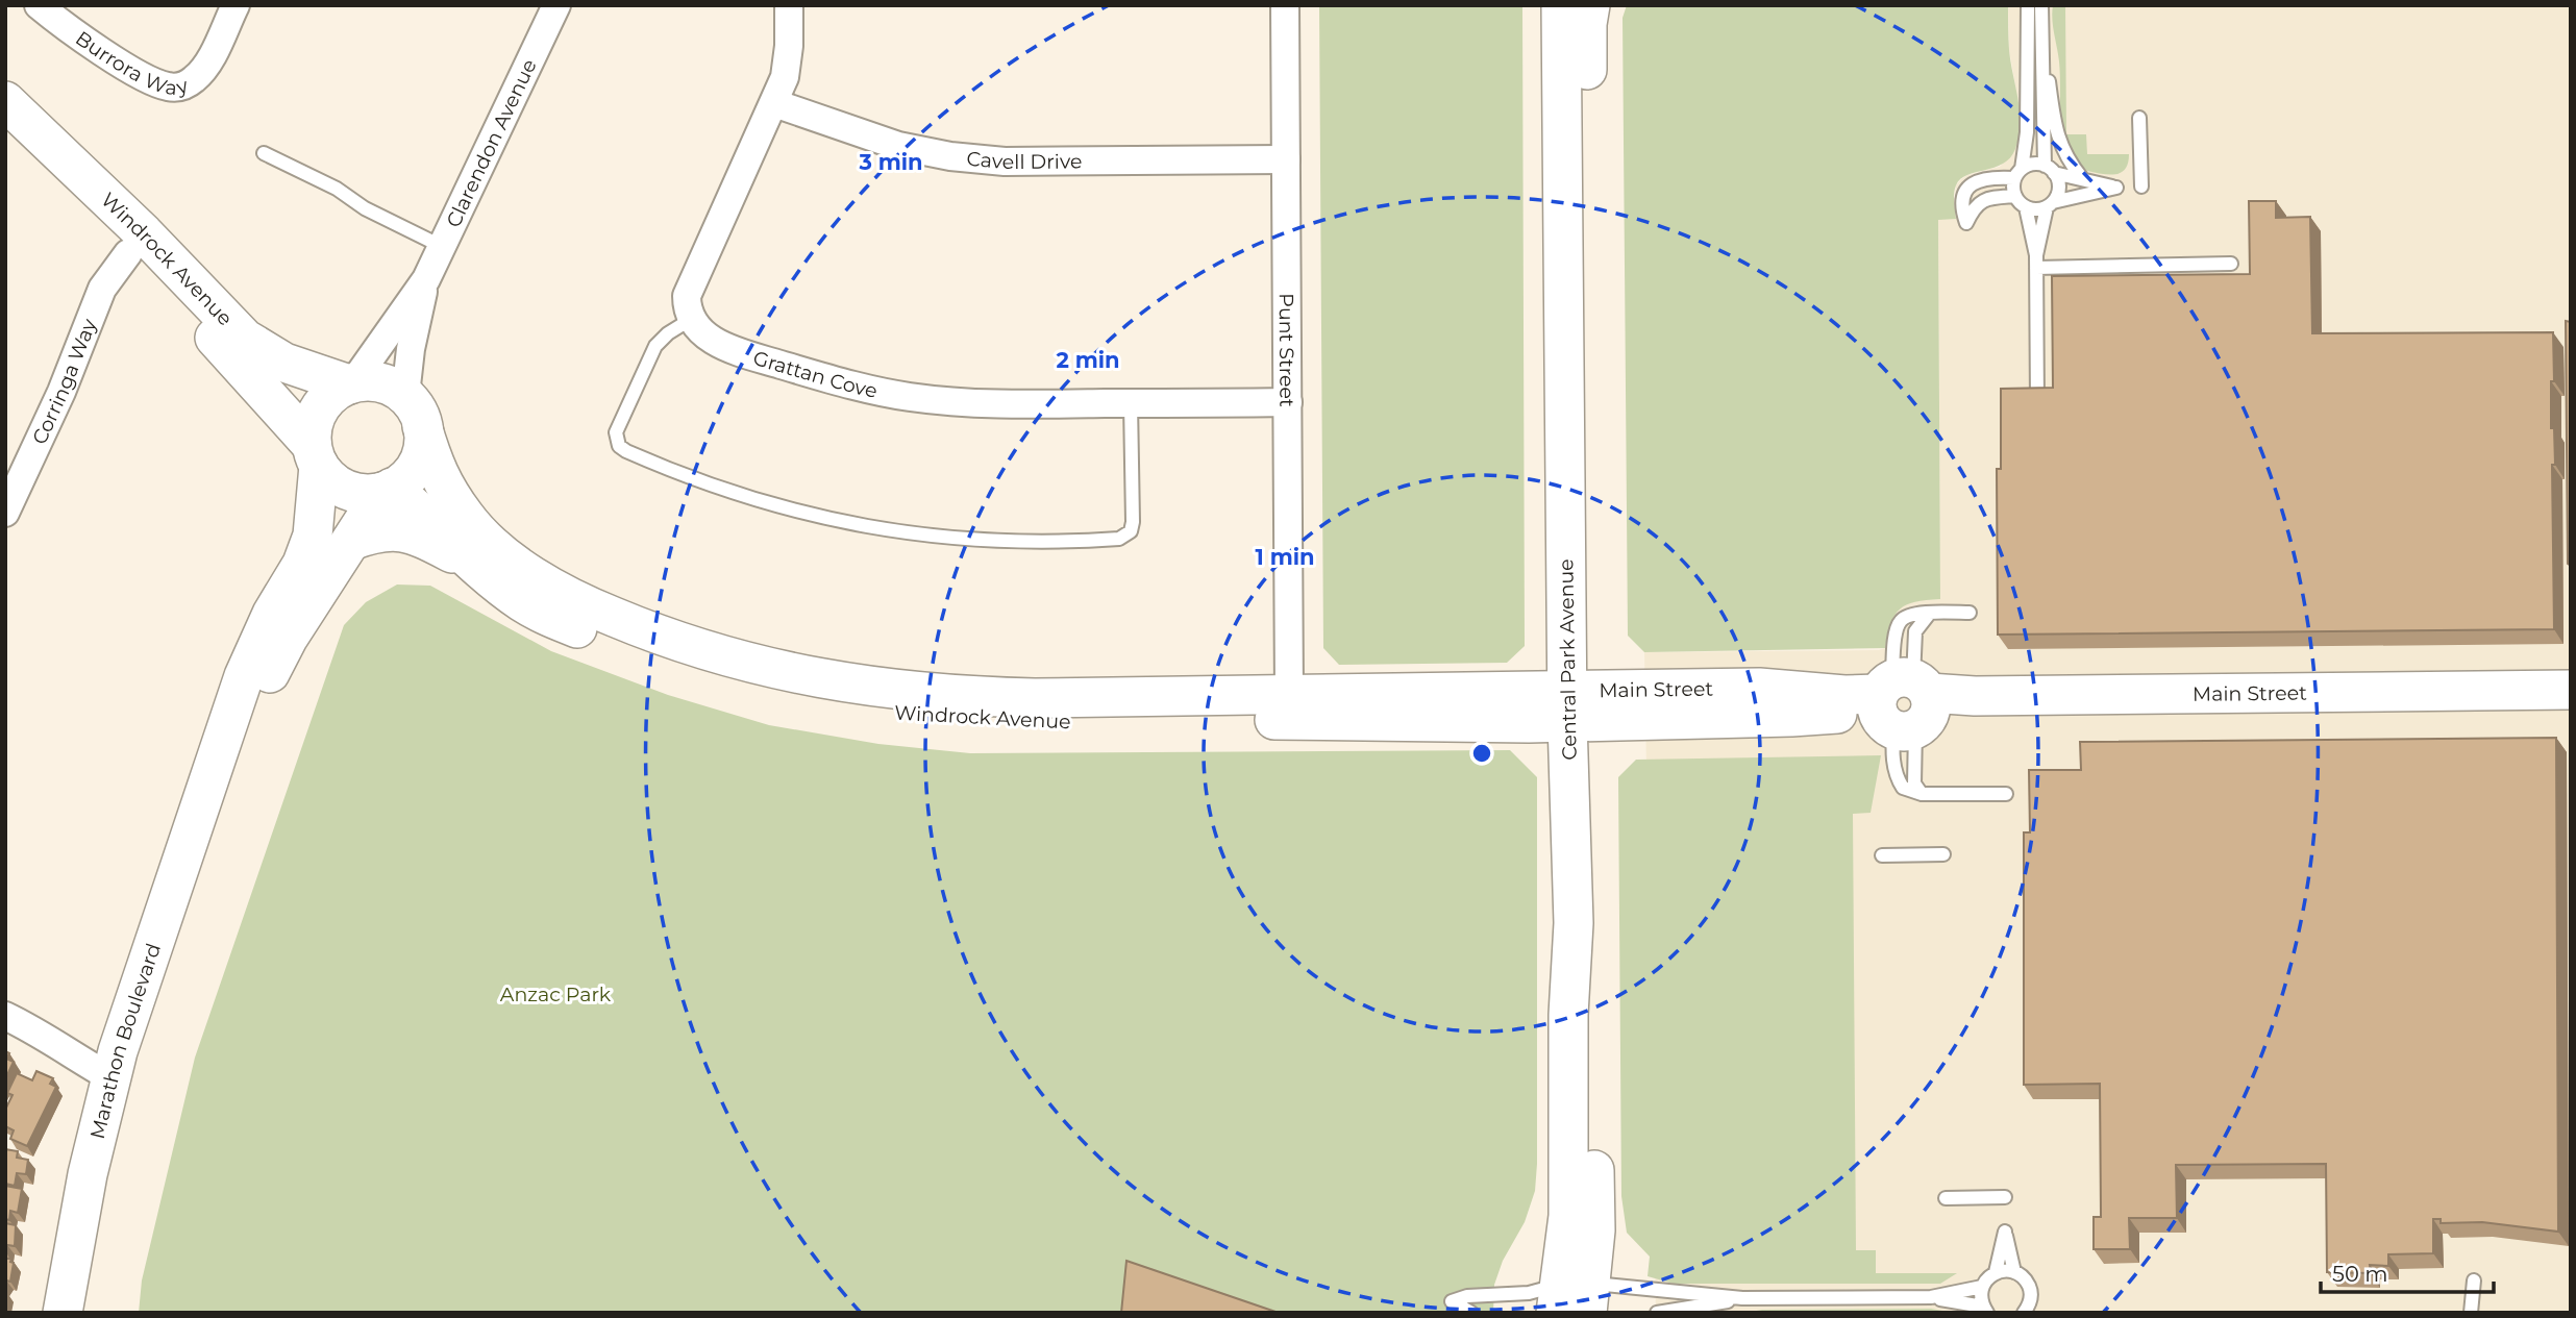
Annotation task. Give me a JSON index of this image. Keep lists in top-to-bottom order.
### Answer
{
  "streets": {
    "street": [
      "Burrora Way",
      "Clarendon Avenue",
      "Cavell Drive",
      "Windrock Avenue",
      "Punt Street",
      "Grattan Cove",
      "Corringa Way",
      "Central Park Avenue",
      "Main Street",
      "Marathon Boulevard"
    ]
  },
  "crossings": [
    ["Clarendon Avenue", "Windrock Avenue"],
    ["Clarendon Avenue", "Marathon Boulevard"],
    ["Cavell Drive", "Punt Street"],
    ["Windrock Avenue", "Punt Street"],
    ["Windrock Avenue", "Corringa Way"],
    ["Windrock Avenue", "Central Park Avenue"],
    ["Windrock Avenue", "Main Street"],
    ["Windrock Avenue", "Marathon Boulevard"],
    ["Punt Street", "Grattan Cove"],
    ["Central Park Avenue", "Main Street"]
  ],
  "parks": ["Anzac Park"],
  "scale_bar": "50 m",
  "rings": ["3 min", "2 min", "1 min"]
}
